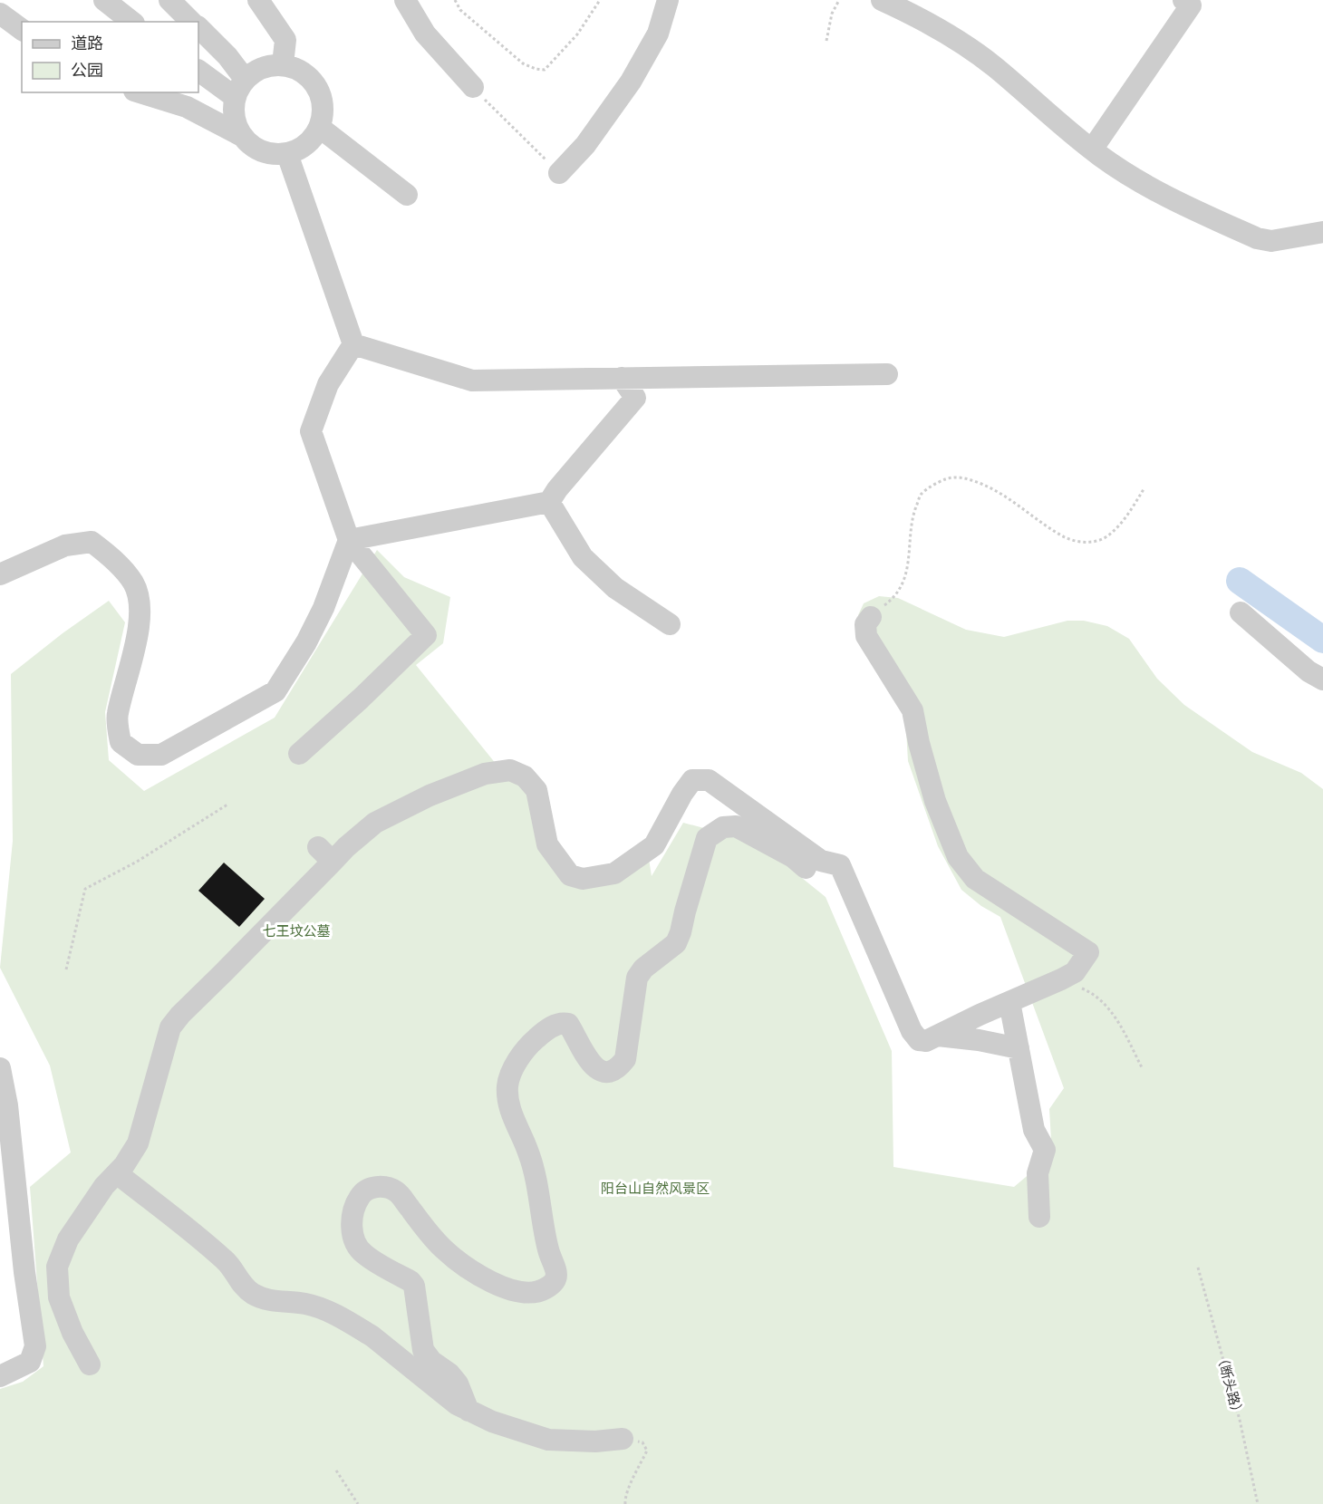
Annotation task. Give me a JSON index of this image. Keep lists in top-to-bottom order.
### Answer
{
  "streets": {
    "path": ["（断头路）"]
  },
  "parks": ["七王坟公墓", "阳台山自然风景区"],
  "legend": ["道路", "公园"]
}
